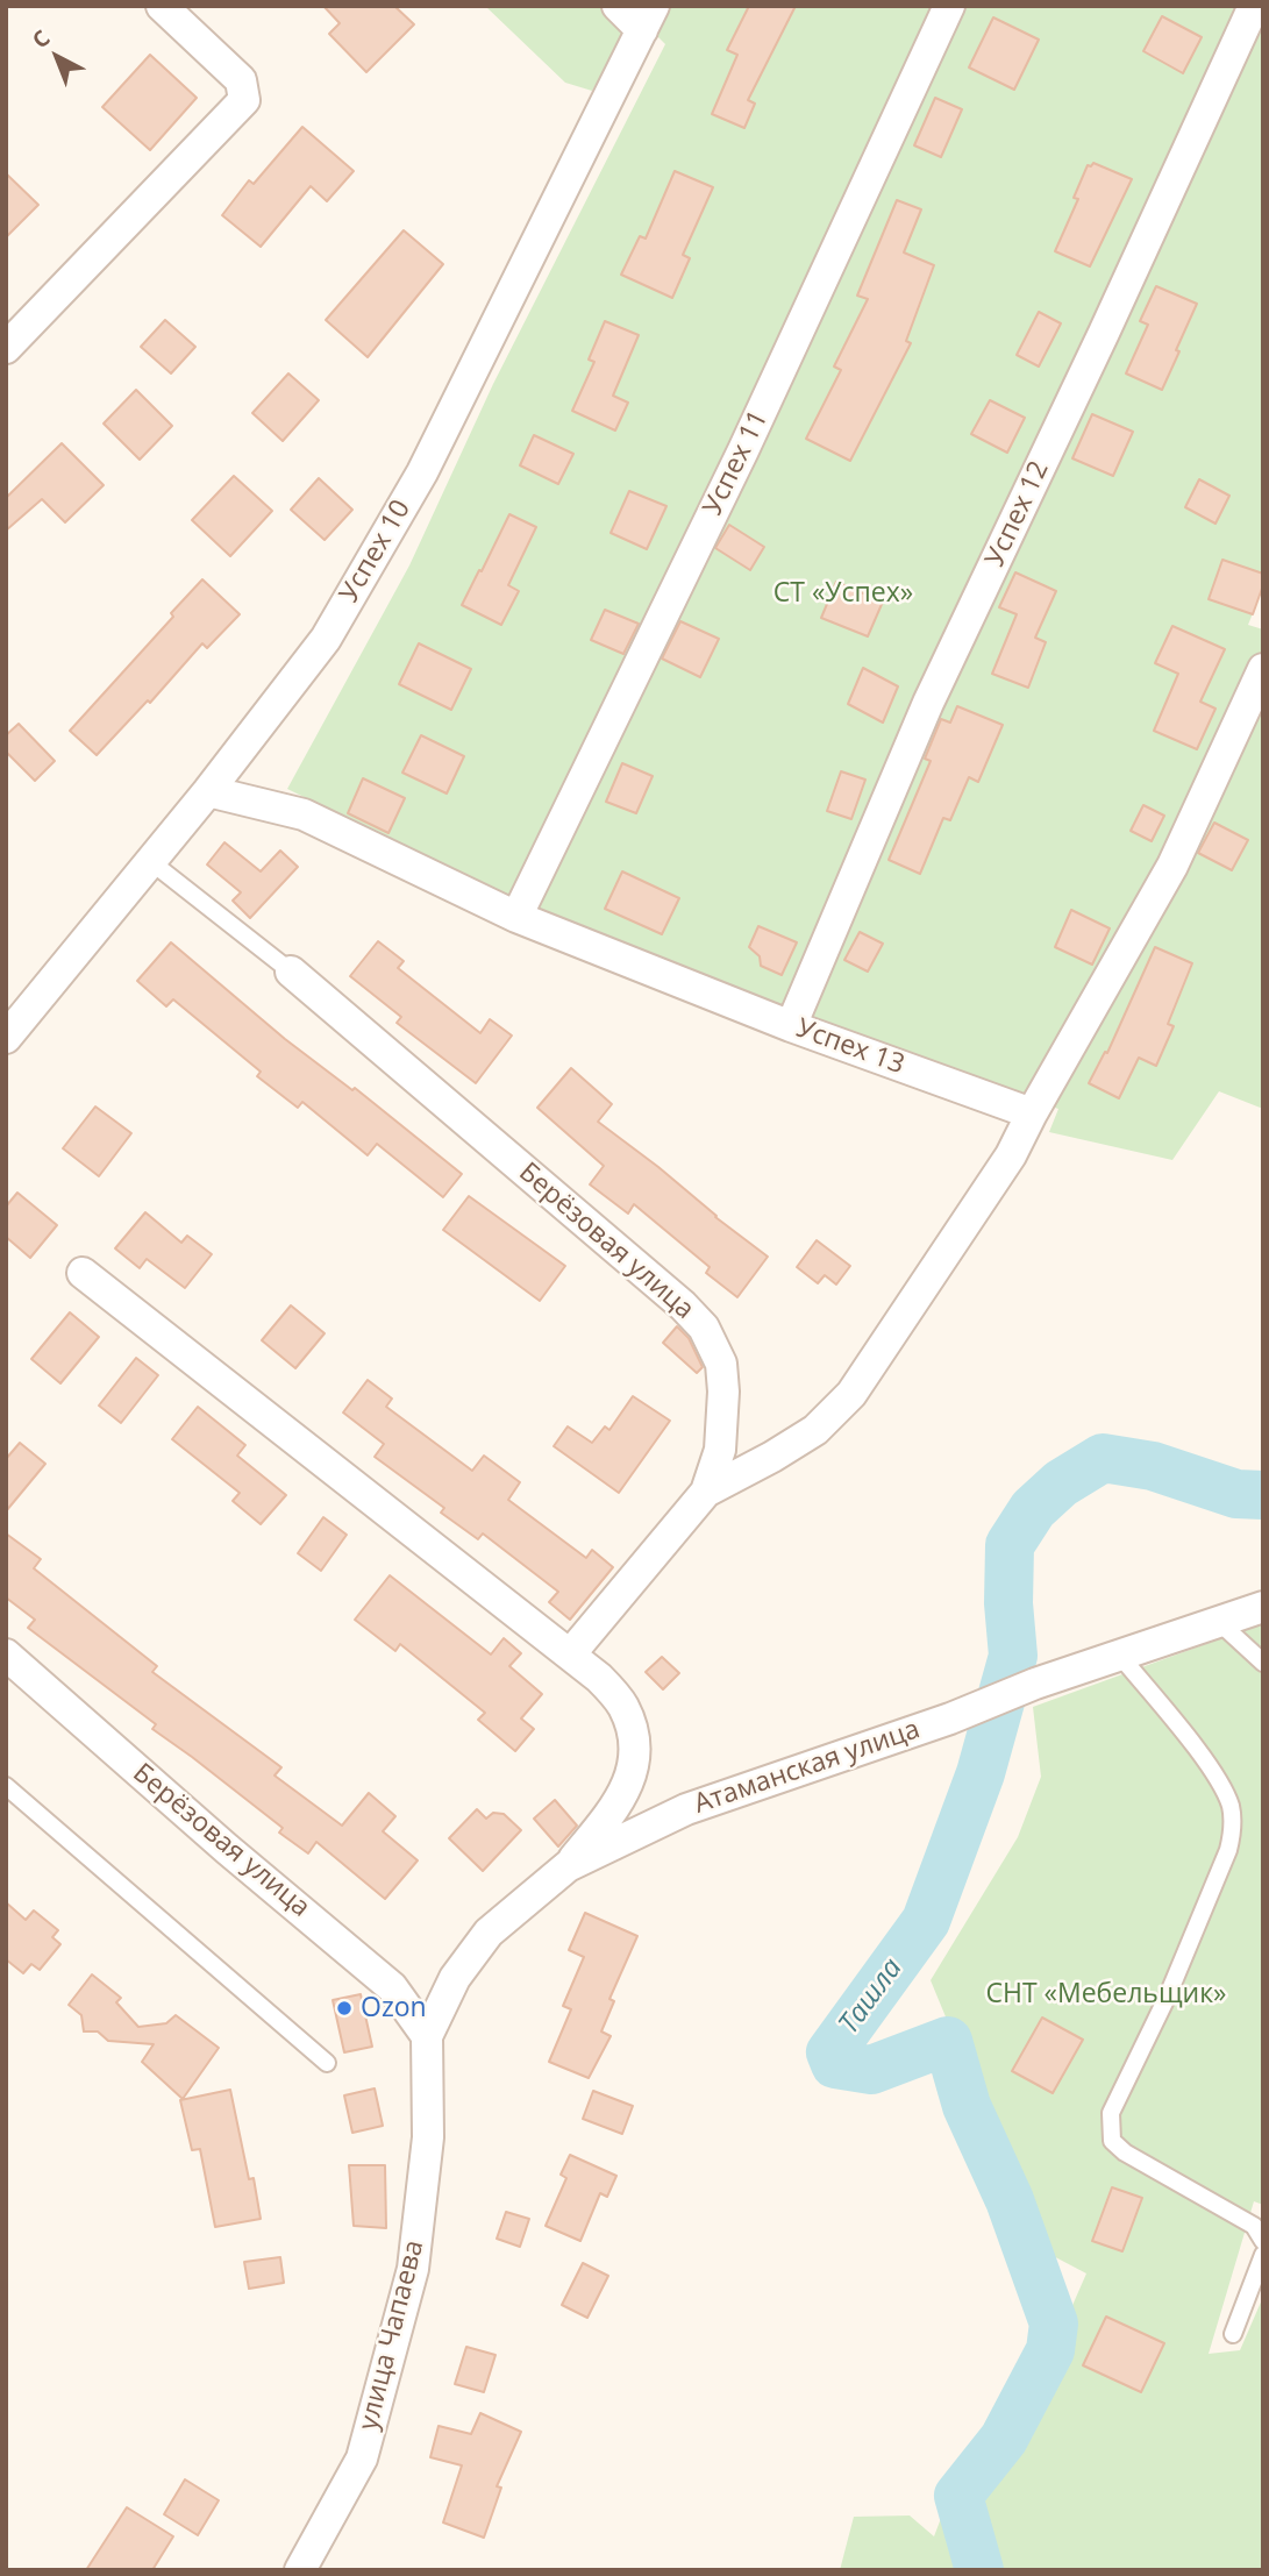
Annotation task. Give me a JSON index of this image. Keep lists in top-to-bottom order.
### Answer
{
  "streets": {
    "street": [
      "Успех 11",
      "Успех 12",
      "Успех 10",
      "Успех 13",
      "Берёзовая улица",
      "Атаманская улица",
      "улица Чапаева"
    ]
  },
  "crossings": [
    ["Успех 11", "Успех 13"],
    ["Успех 12", "Успех 13"],
    ["Успех 10", "Успех 13"],
    ["Берёзовая улица", "Атаманская улица"],
    ["Берёзовая улица", "улица Чапаева"],
    ["Атаманская улица", "улица Чапаева"]
  ],
  "water": ["Ташла"],
  "parks": ["СТ «Успех»", "СНТ «Мебельщик»"],
  "places": ["Ozon"],
  "north": "top left"
}
